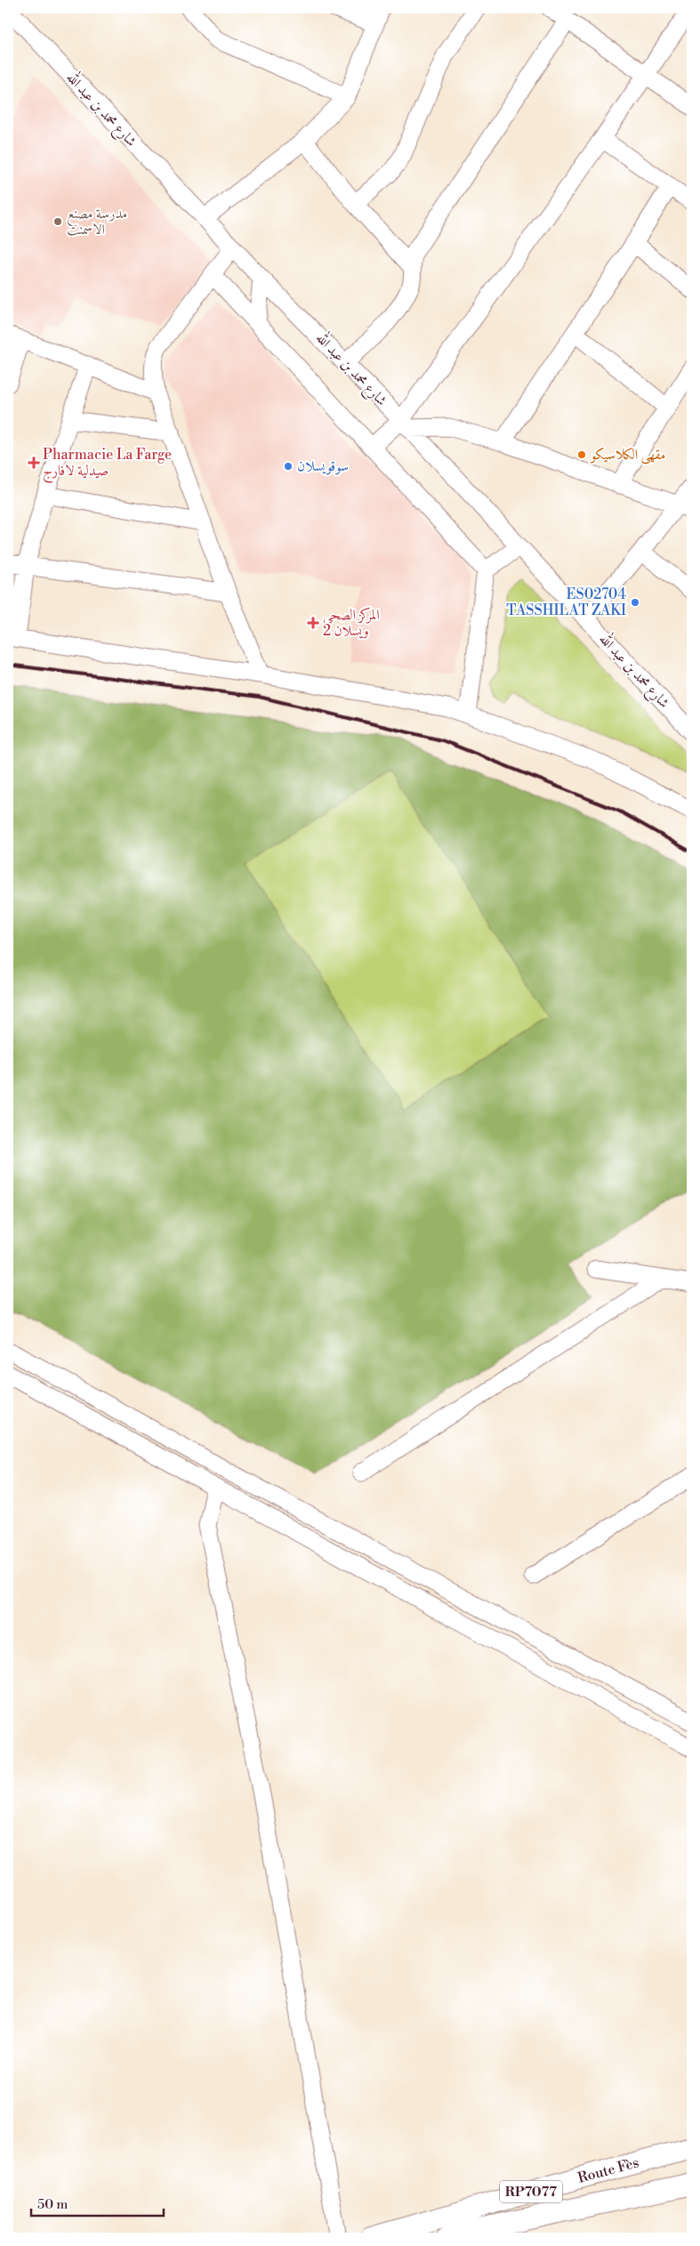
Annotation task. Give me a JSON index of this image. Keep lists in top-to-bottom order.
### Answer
{
  "streets": {
    "main road": ["Route Fès", "RP7077"],
    "street": ["شارع محمد بن عبد الله"]
  },
  "places": {
    "other": [
      "مدرسة مصنع الاسمنت",
      "مقهى الكلاسيكو",
      "سوقويسلان",
      "ES02704 TASSHILAT ZAKI"
    ],
    "health": ["Pharmacie La Farge صيدلية لافارج", "المركز الصحي ويسلان 2"]
  },
  "scale_bar": "50 m"
}
